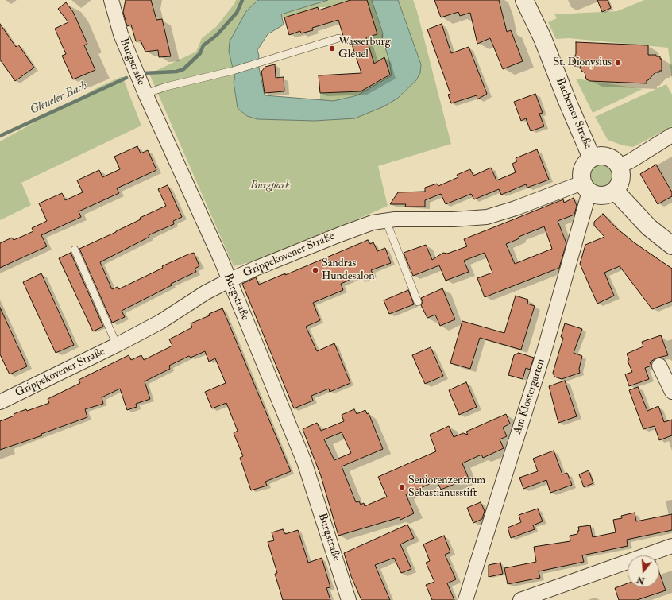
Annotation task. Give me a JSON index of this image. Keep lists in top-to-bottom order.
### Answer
{
  "streets": {
    "street": [
      "Burgstraße",
      "Bachemer Straße",
      "Grippekovener Straße",
      "Am Klostergarten"
    ]
  },
  "crossings": [
    ["Burgstraße", "Grippekovener Straße"],
    ["Bachemer Straße", "Grippekovener Straße"],
    ["Bachemer Straße", "Am Klostergarten"],
    ["Grippekovener Straße", "Am Klostergarten"]
  ],
  "water": ["Gleueler Bach"],
  "parks": ["Burgpark"],
  "places": [
    "Wasserburg Gleuel",
    "St. Dionysius",
    "Sandras Hundesalon",
    "Seniorenzentrum Sebastianusstift"
  ],
  "north": "bottom"
}
